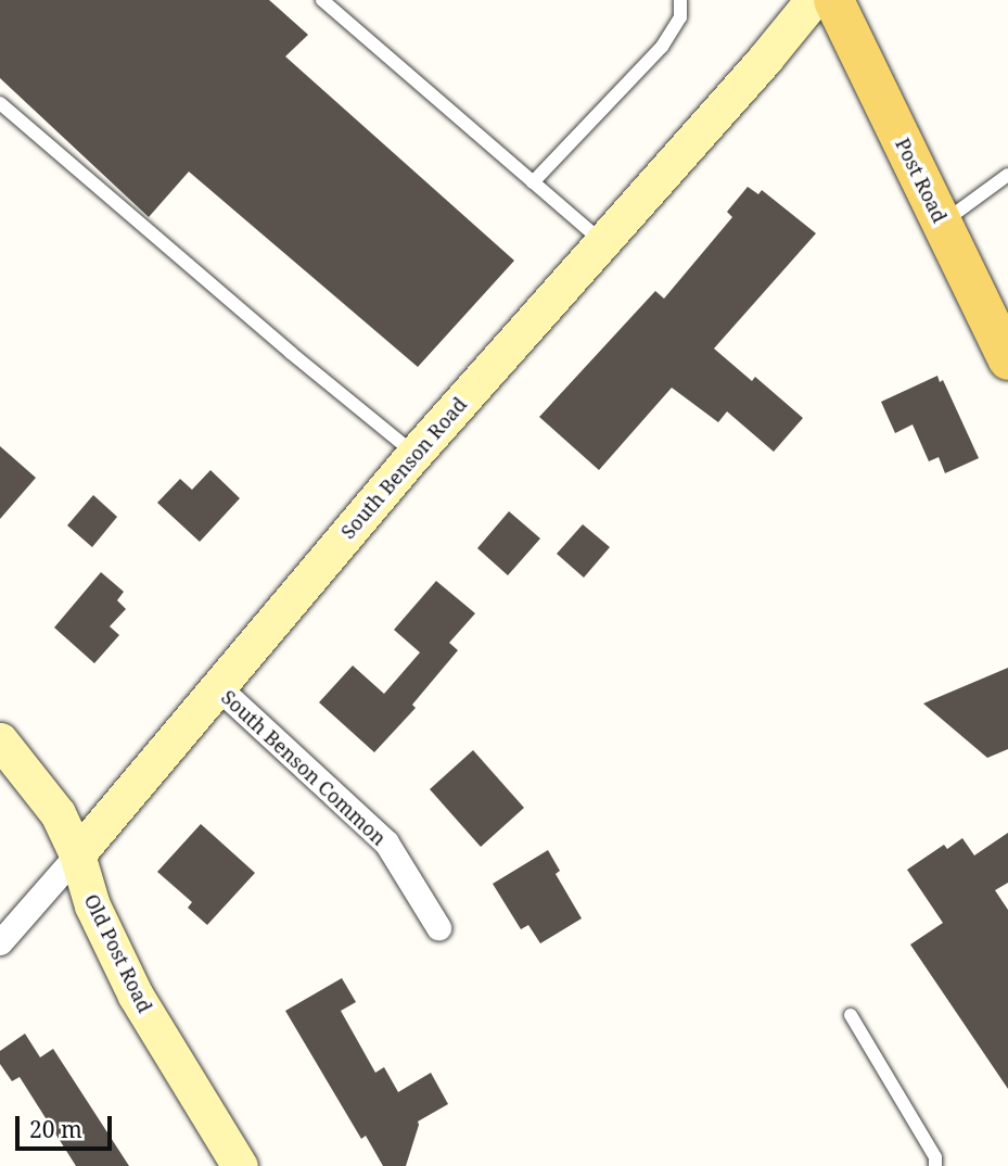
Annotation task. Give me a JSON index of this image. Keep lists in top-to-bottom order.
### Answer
{
  "streets": {
    "main road": ["Post Road"],
    "street": ["South Benson Road", "South Benson Common", "Old Post Road"]
  },
  "crossings": [
    ["South Benson Road", "South Benson Common"],
    ["South Benson Road", "Old Post Road"]
  ],
  "scale_bar": "20 m"
}
